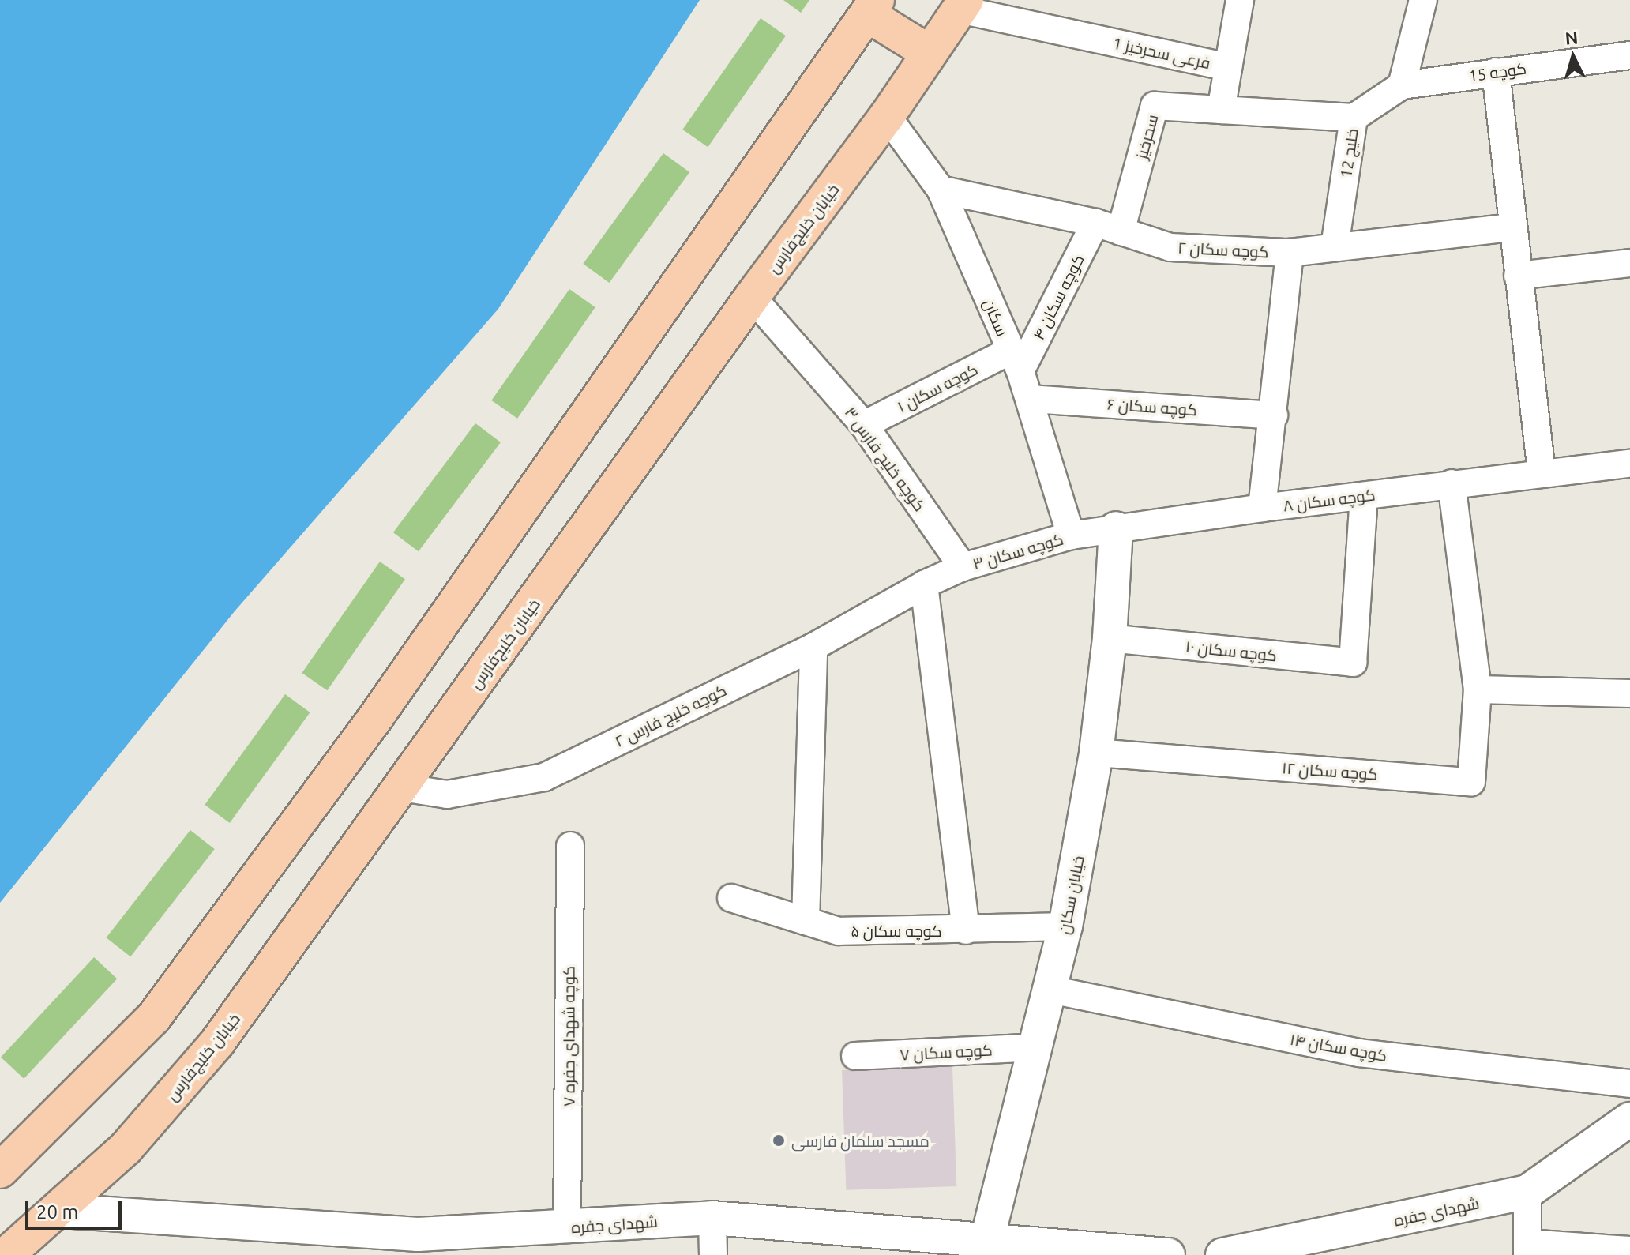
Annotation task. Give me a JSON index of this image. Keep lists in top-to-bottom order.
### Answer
{
  "streets": {
    "main road": ["خیابان خلیج‌فارس"],
    "street": [
      "فرعی سحرخیز 1",
      "کوچه 15",
      "سحرخیز",
      "خلیج 12",
      "کوچه سکان ۲",
      "کوچه سکان ۴",
      "سکان",
      "کوچه سکان ۱",
      "کوچه سکان ۶",
      "کوچه خلیج فارس ۳",
      "کوچه سکان ۸",
      "کوچه سکان ۳",
      "کوچه سکان ۱۰",
      "کوچه خلیج فارس ۲",
      "کوچه سکان ۱۲",
      "خیابان سکان",
      "کوچه سکان ۵",
      "کوچه شهدای جفره ۷",
      "کوچه سکان ۱۴",
      "کوچه سکان ۷",
      "شهدای جفره"
    ]
  },
  "crossings": [
    ["فرعی سحرخیز 1", "سحرخیز"],
    ["فرعی سحرخیز 1", "خیابان خلیج‌فارس"],
    ["کوچه 15", "خلیج 12"],
    ["سحرخیز", "کوچه سکان ۲"],
    ["خلیج 12", "کوچه سکان ۲"],
    ["خیابان خلیج‌فارس", "سکان"],
    ["خیابان خلیج‌فارس", "کوچه خلیج فارس ۳"],
    ["خیابان خلیج‌فارس", "کوچه خلیج فارس ۲"],
    ["خیابان خلیج‌فارس", "شهدای جفره"],
    ["کوچه سکان ۲", "کوچه سکان ۴"],
    ["کوچه سکان ۲", "سکان"],
    ["کوچه سکان ۴", "سکان"],
    ["کوچه سکان ۴", "کوچه سکان ۱"],
    ["سکان", "کوچه سکان ۱"],
    ["سکان", "کوچه سکان ۶"],
    ["سکان", "کوچه سکان ۳"],
    ["کوچه سکان ۱", "کوچه خلیج فارس ۳"],
    ["کوچه خلیج فارس ۳", "کوچه سکان ۳"],
    ["کوچه سکان ۸", "کوچه سکان ۳"],
    ["کوچه سکان ۸", "کوچه سکان ۱۰"],
    ["کوچه سکان ۸", "خیابان سکان"],
    ["کوچه سکان ۳", "کوچه خلیج فارس ۲"],
    ["کوچه سکان ۳", "خیابان سکان"],
    ["کوچه سکان ۱۰", "خیابان سکان"],
    ["کوچه سکان ۱۲", "خیابان سکان"],
    ["خیابان سکان", "کوچه سکان ۵"],
    ["خیابان سکان", "کوچه سکان ۱۴"],
    ["خیابان سکان", "کوچه سکان ۷"],
    ["خیابان سکان", "شهدای جفره"],
    ["کوچه شهدای جفره ۷", "شهدای جفره"]
  ],
  "places": ["مسجد سلمان فارسی"],
  "scale_bar": "20 m",
  "north": "top"
}
